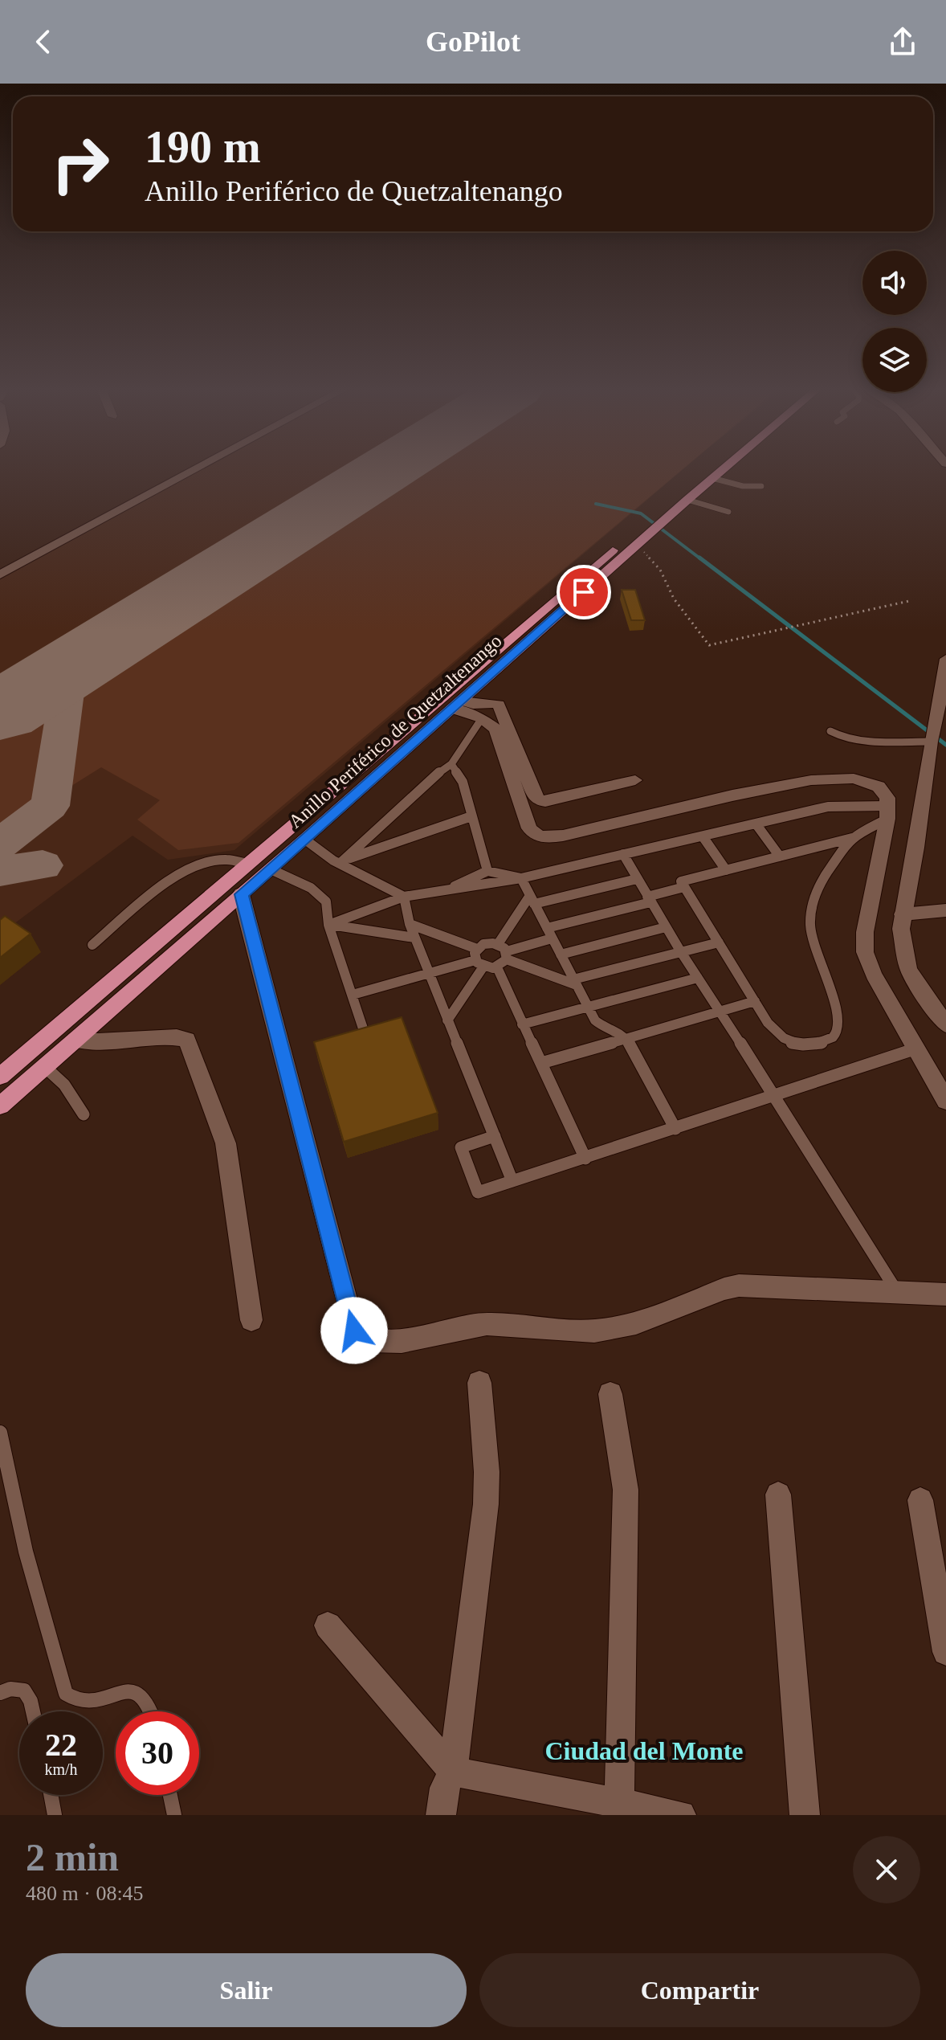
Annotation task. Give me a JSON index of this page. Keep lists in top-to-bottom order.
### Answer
{
  "streets": {
    "highway": ["Anillo Periférico de Quetzaltenango"]
  },
  "districts": ["Ciudad del Monte"],
  "page": {
    "header": "GoPilot",
    "turn": ["190 m", "Anillo Periférico de Quetzaltenango"],
    "speed": "22 km/h",
    "limit": "30",
    "heading": ["2 min", "480 m · 08:45"],
    "buttons": ["Salir", "Compartir"]
  }
}
